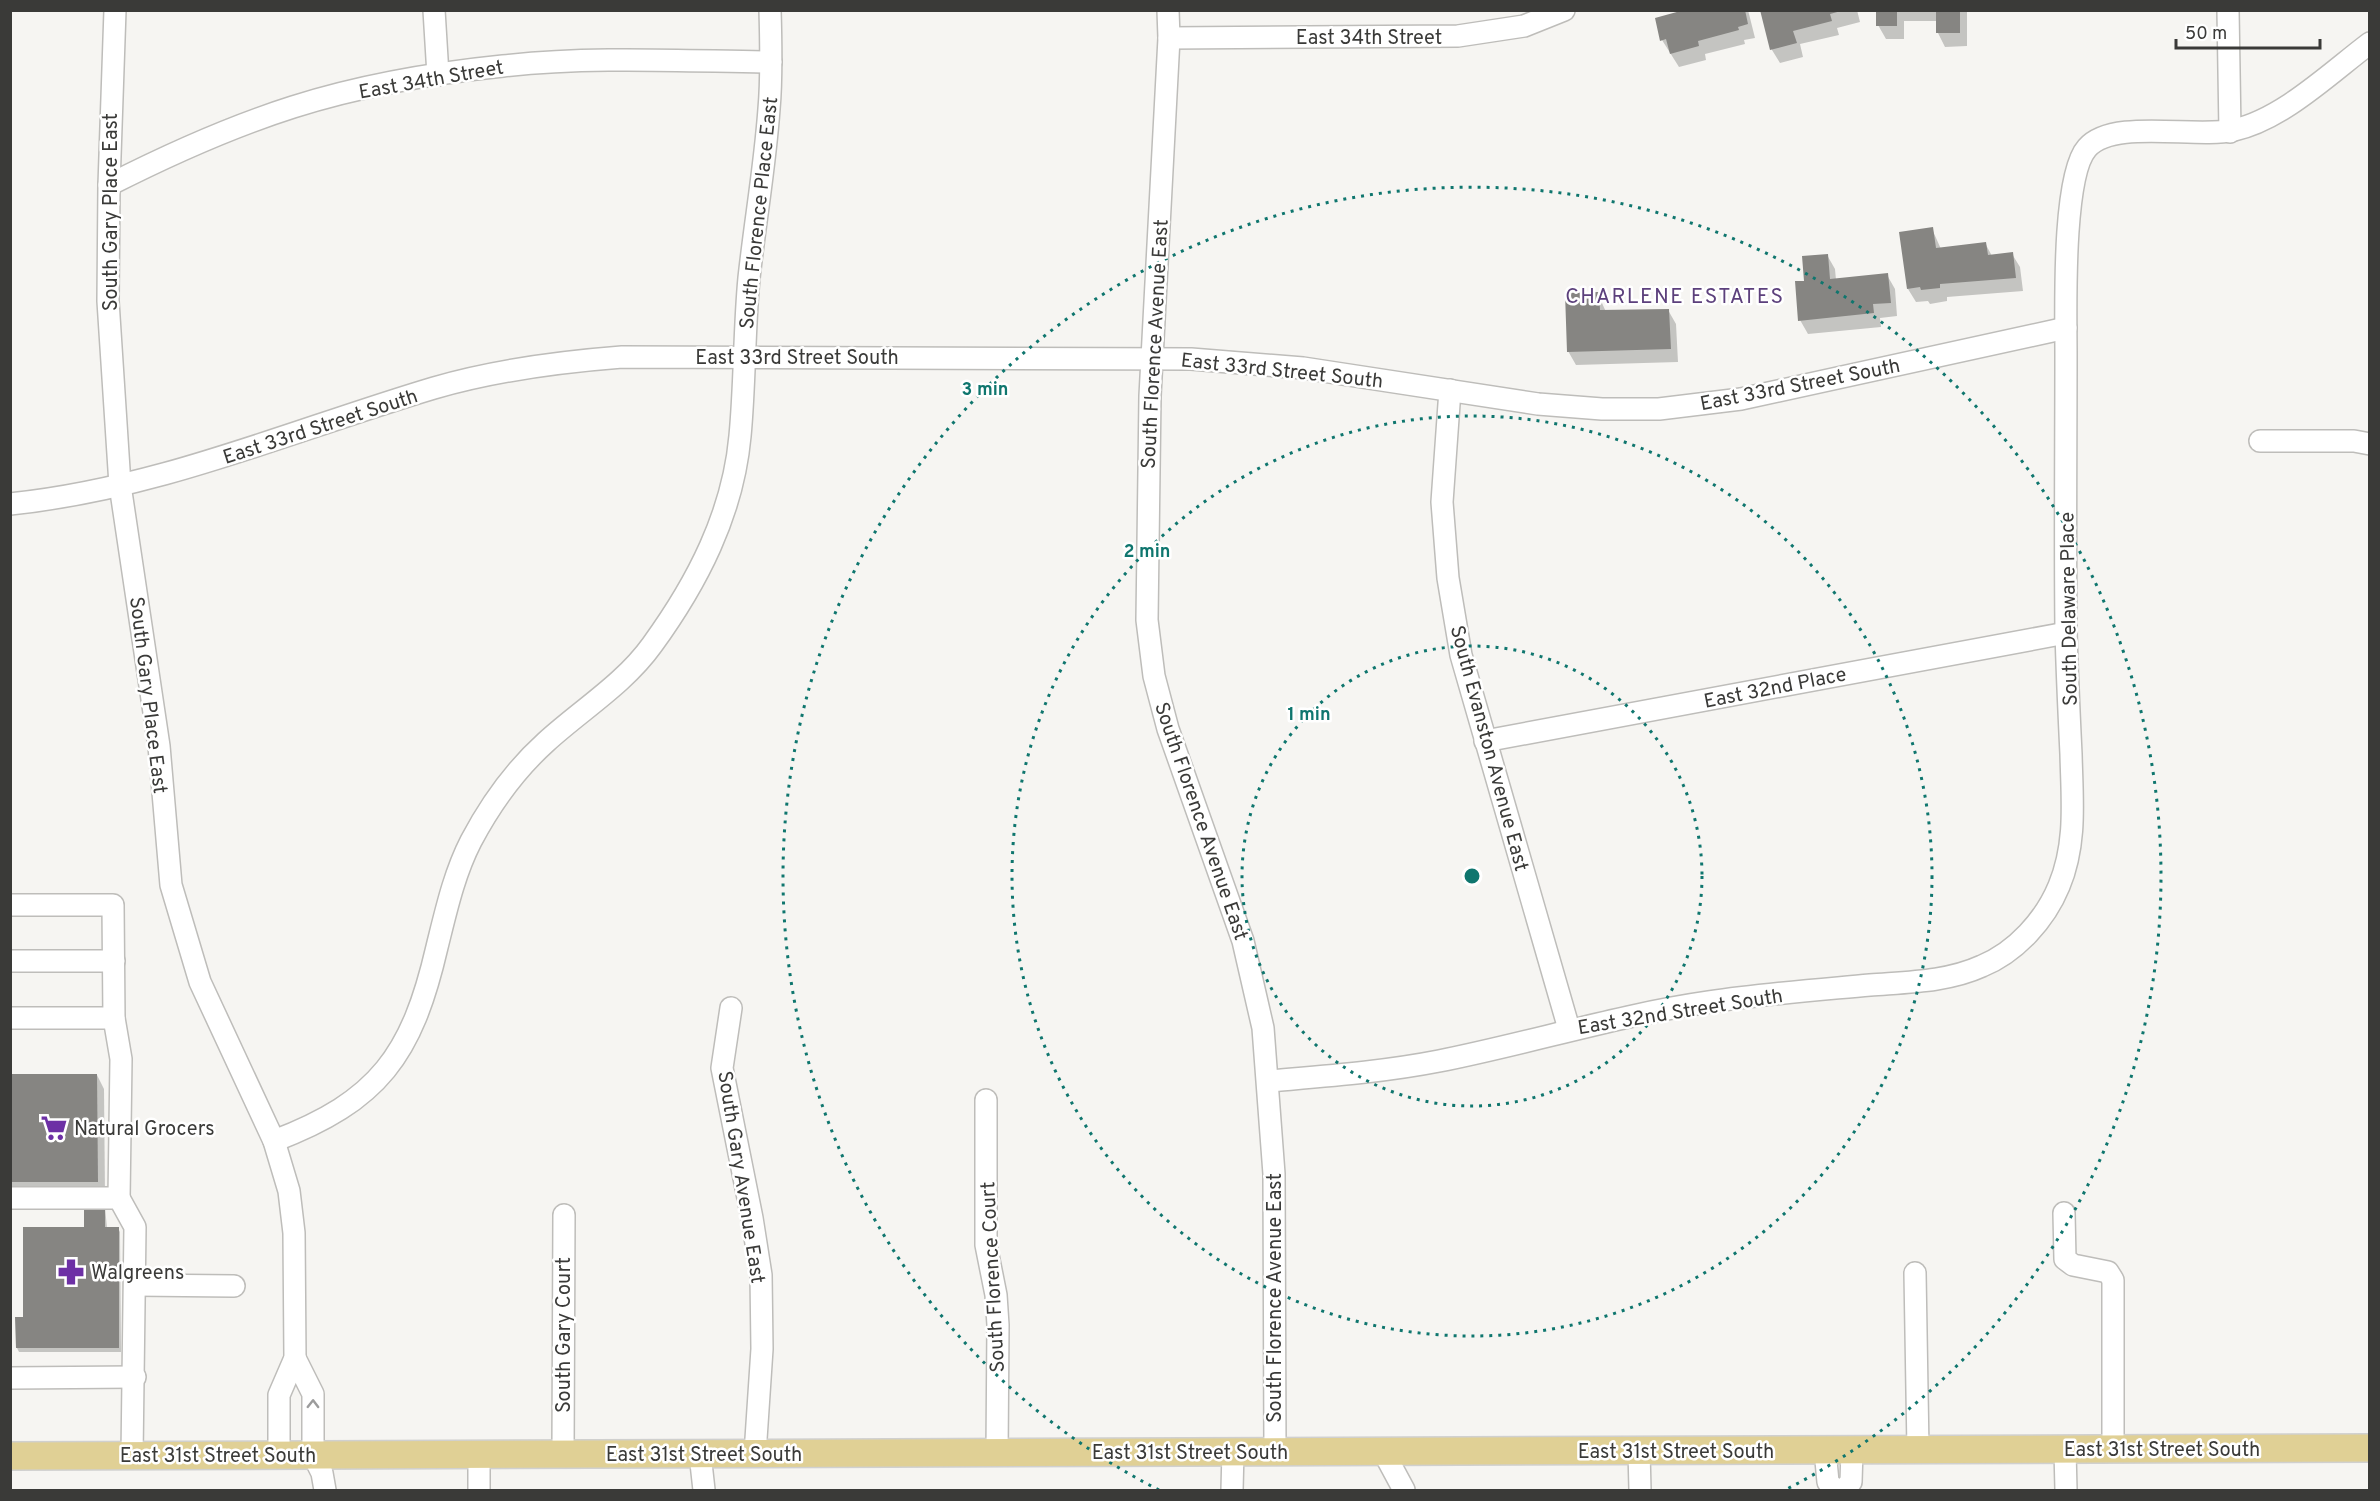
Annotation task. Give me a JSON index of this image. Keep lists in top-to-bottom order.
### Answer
{
  "streets": {
    "main road": ["East 31st Street South"],
    "street": [
      "East 34th Street",
      "South Gary Place East",
      "South Florence Place East",
      "South Florence Avenue East",
      "East 33rd Street South",
      "South Delaware Place",
      "East 32nd Place",
      "South Evanston Avenue East",
      "East 32nd Street South",
      "South Gary Avenue East",
      "South Florence Court",
      "South Gary Court"
    ]
  },
  "crossings": [
    ["East 34th Street", "South Gary Place East"],
    ["East 34th Street", "South Florence Place East"],
    ["East 34th Street", "South Florence Avenue East"],
    ["South Gary Place East", "South Florence Place East"],
    ["South Gary Place East", "East 33rd Street South"],
    ["South Gary Place East", "East 31st Street South"],
    ["South Florence Place East", "East 33rd Street South"],
    ["South Florence Avenue East", "East 33rd Street South"],
    ["South Florence Avenue East", "East 32nd Street South"],
    ["South Florence Avenue East", "East 31st Street South"],
    ["East 33rd Street South", "South Delaware Place"],
    ["East 33rd Street South", "South Evanston Avenue East"],
    ["South Delaware Place", "East 32nd Place"],
    ["South Delaware Place", "East 32nd Street South"],
    ["East 32nd Place", "South Evanston Avenue East"],
    ["South Evanston Avenue East", "East 32nd Street South"],
    ["South Gary Avenue East", "East 31st Street South"],
    ["South Florence Court", "East 31st Street South"],
    ["South Gary Court", "East 31st Street South"]
  ],
  "districts": ["CHARLENE ESTATES"],
  "places": {
    "supermarket": ["Natural Grocers"],
    "pharmacy": ["Walgreens"]
  },
  "scale_bar": "50 m",
  "rings": ["3 min", "2 min", "1 min"]
}
